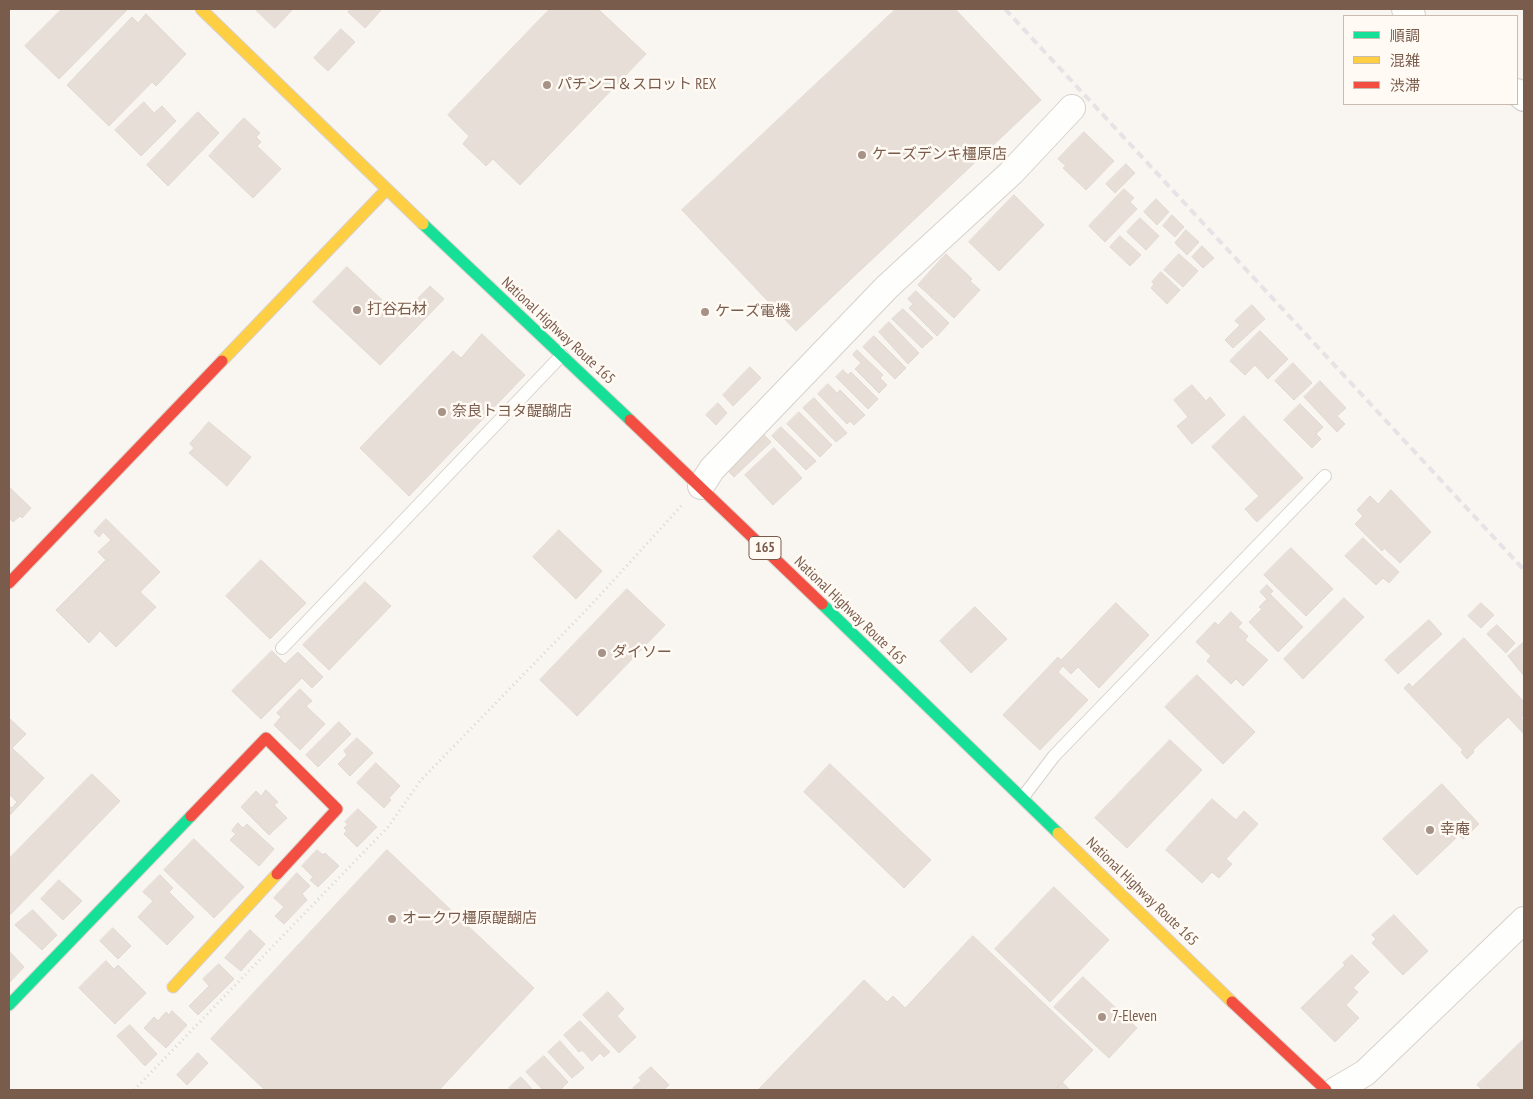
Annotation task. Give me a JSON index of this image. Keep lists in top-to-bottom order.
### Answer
{
  "streets": {
    "main road": ["National Highway Route 165", "165"]
  },
  "places": [
    "パチンコ＆スロット REX",
    "ケーズデンキ橿原店",
    "打谷石材",
    "ケーズ電機",
    "奈良トヨタ醍醐店",
    "ダイソー",
    "幸庵",
    "オークワ橿原醍醐店",
    "7-Eleven"
  ],
  "legend": ["順調", "混雑", "渋滞"]
}
